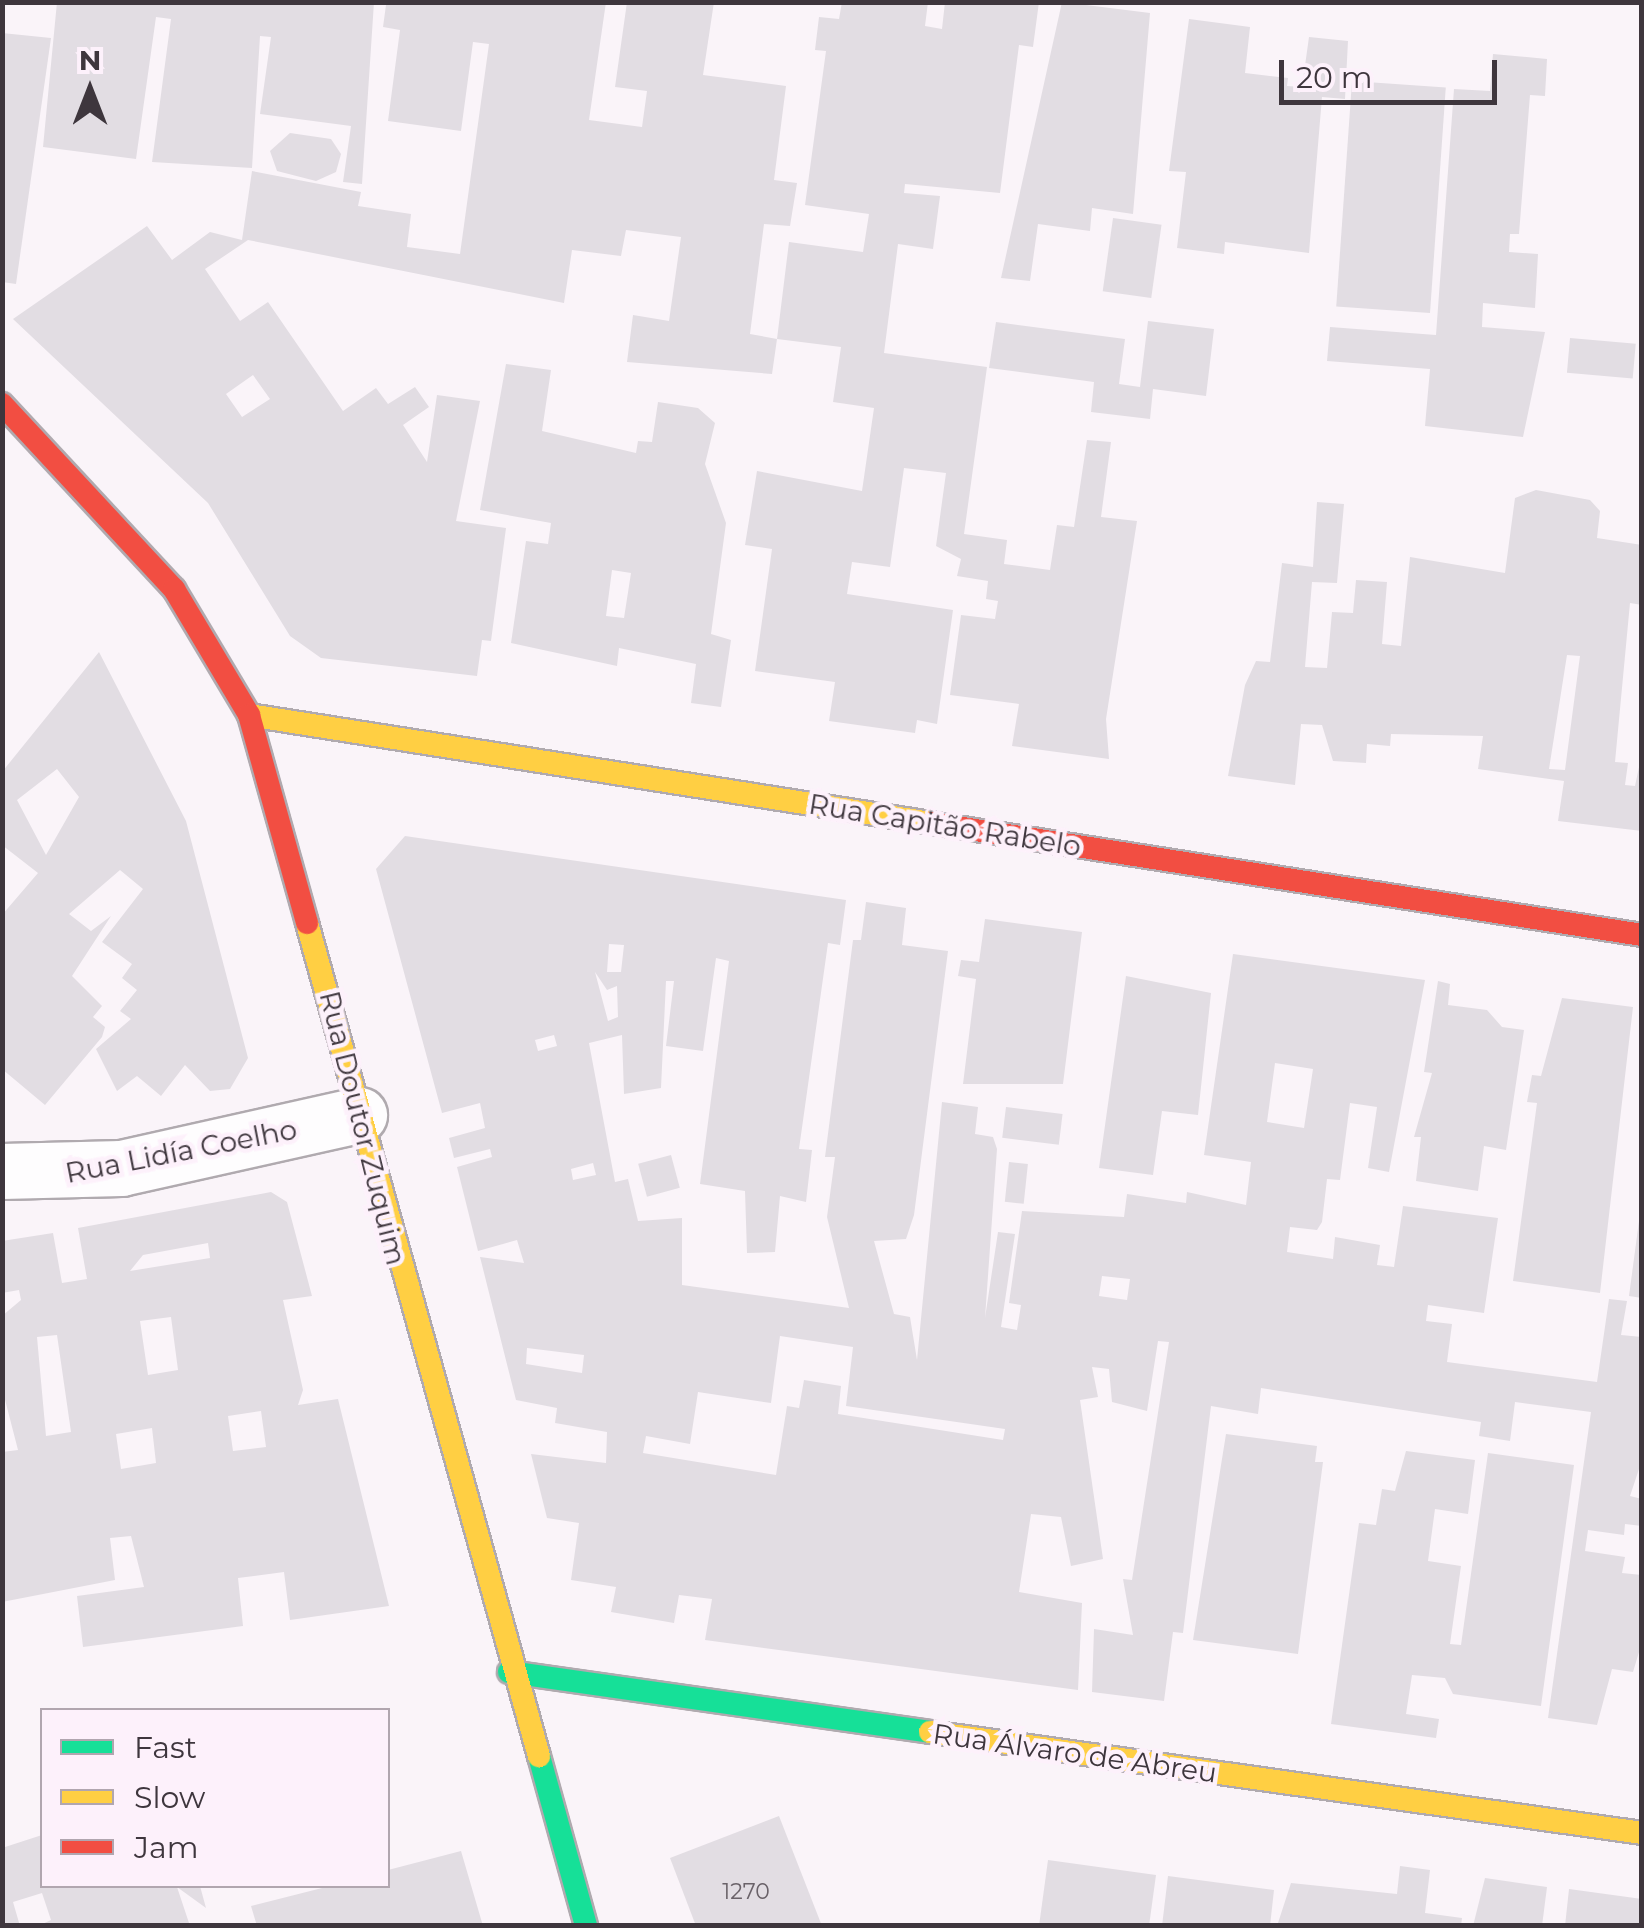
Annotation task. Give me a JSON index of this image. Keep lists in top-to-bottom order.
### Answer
{
  "streets": {
    "street": [
      "Rua Capitão Rabelo",
      "Rua Doutor Zuquim",
      "Rua Lidía Coelho",
      "Rua Álvaro de Abreu"
    ]
  },
  "crossings": [
    ["Rua Capitão Rabelo", "Rua Doutor Zuquim"],
    ["Rua Doutor Zuquim", "Rua Lidía Coelho"],
    ["Rua Doutor Zuquim", "Rua Álvaro de Abreu"]
  ],
  "house_numbers": ["1270"],
  "legend": ["Fast", "Slow", "Jam"],
  "scale_bar": "20 m",
  "north": "top"
}
